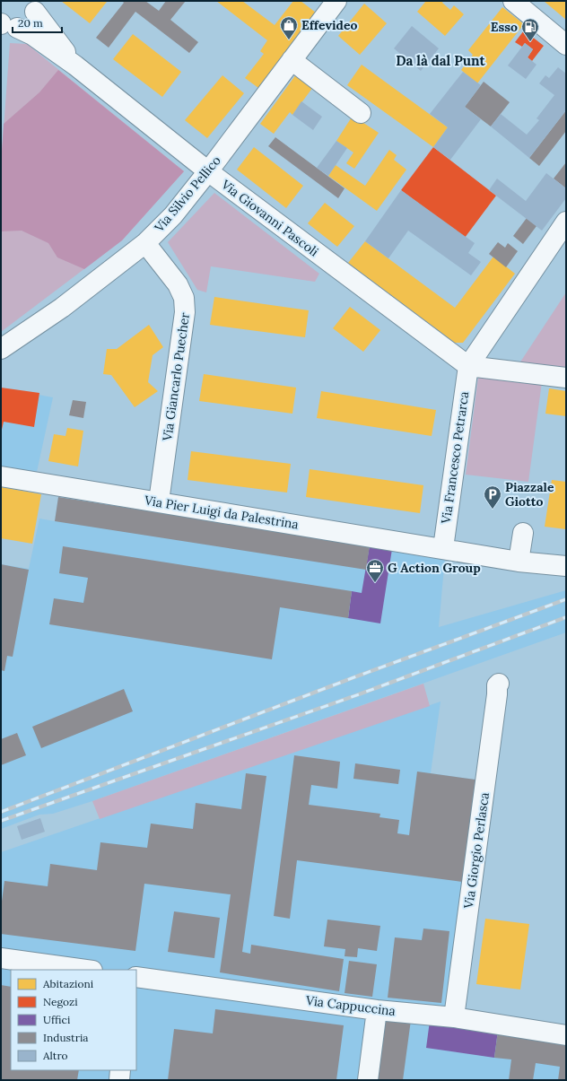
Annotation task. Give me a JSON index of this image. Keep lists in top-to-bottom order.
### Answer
{
  "streets": {
    "street": [
      "Via Silvio Pellico",
      "Via Giovanni Pascoli",
      "Via Giancarlo Puecher",
      "Via Francesco Petrarca",
      "Via Pier Luigi da Palestrina",
      "Via Giorgio Perlasca",
      "Via Cappuccina"
    ]
  },
  "crossings": [
    ["Via Silvio Pellico", "Via Giovanni Pascoli"],
    ["Via Silvio Pellico", "Via Giancarlo Puecher"],
    ["Via Giovanni Pascoli", "Via Francesco Petrarca"],
    ["Via Giancarlo Puecher", "Via Pier Luigi da Palestrina"],
    ["Via Francesco Petrarca", "Via Pier Luigi da Palestrina"],
    ["Via Giorgio Perlasca", "Via Cappuccina"]
  ],
  "districts": ["Da là dal Punt"],
  "places": {
    "shop": ["Effevideo"],
    "fuel station": ["Esso"],
    "parking": ["Piazzale Giotto"],
    "office": ["G Action Group"]
  },
  "legend": [
    "Abitazioni",
    "Negozi",
    "Uffici",
    "Industria",
    "Altro"
  ],
  "scale_bar": "20 m"
}
